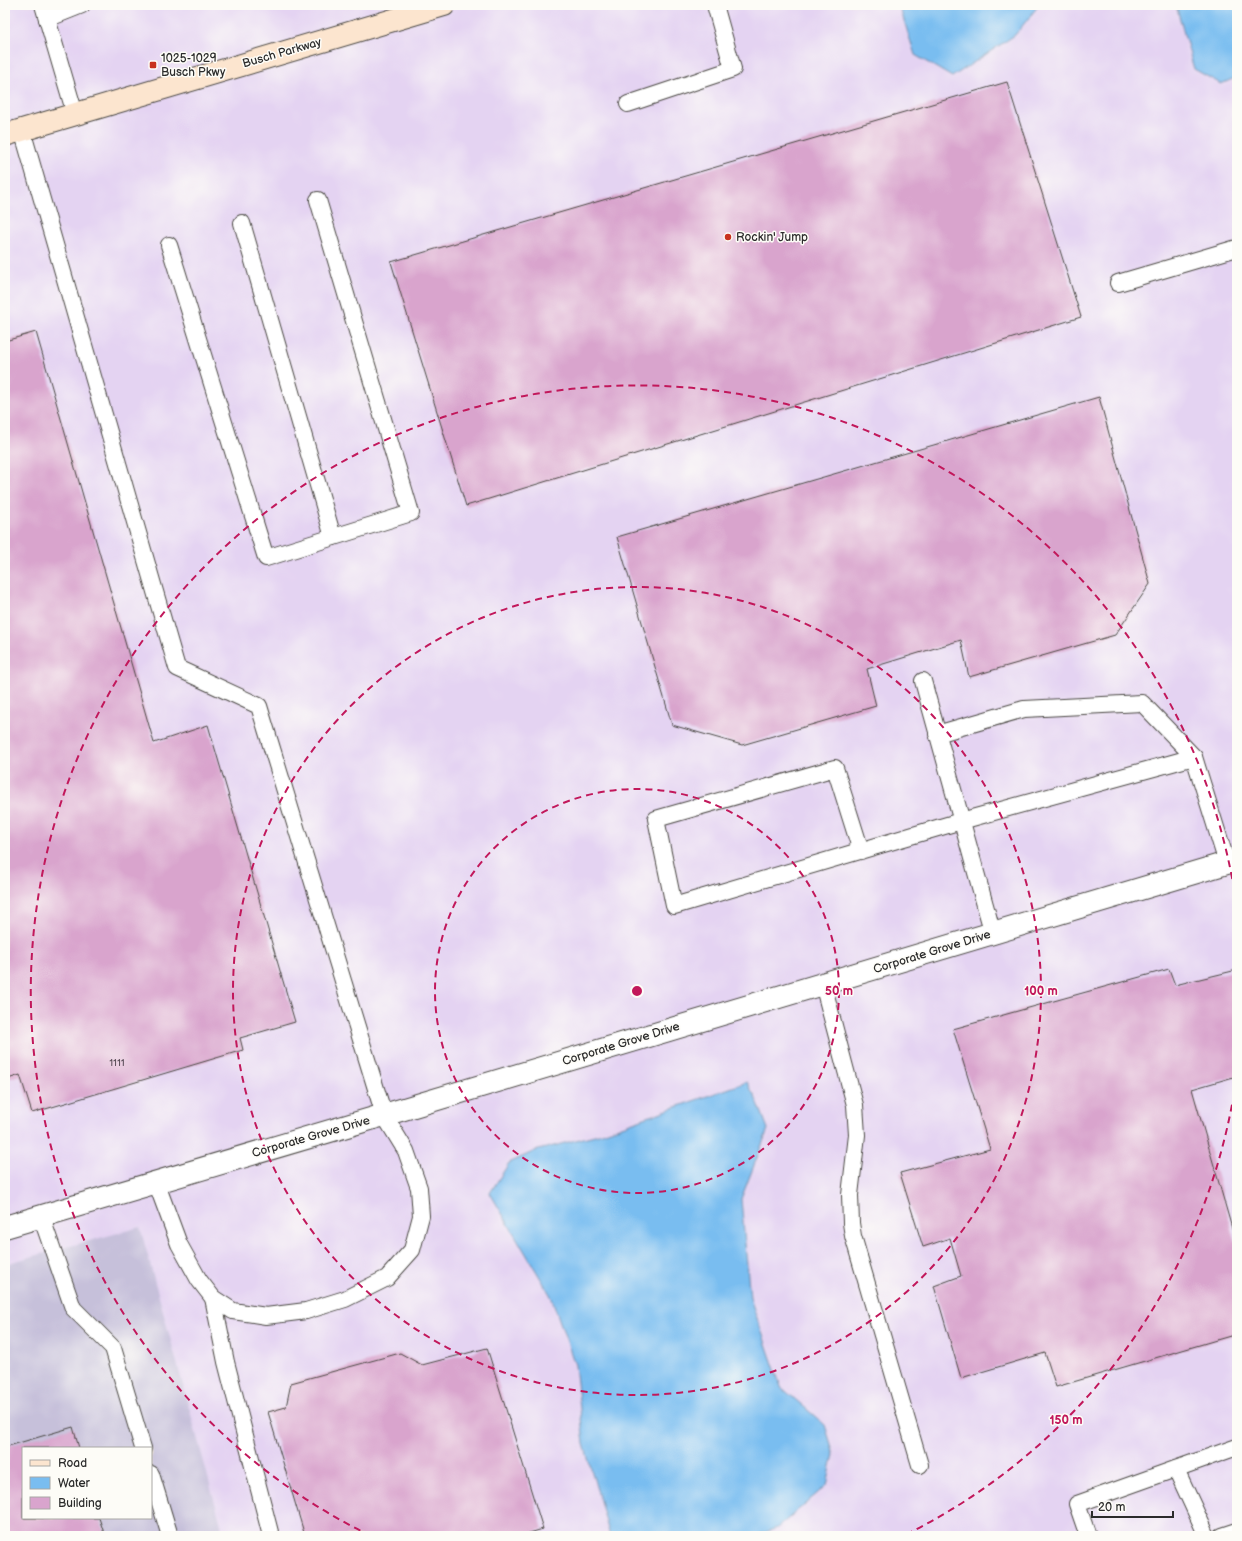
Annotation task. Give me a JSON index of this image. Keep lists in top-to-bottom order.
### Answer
{
  "streets": {
    "street": ["Busch Parkway", "Corporate Grove Drive"]
  },
  "places": {
    "transit": ["1025-1029 Busch Pkwy"],
    "other": ["Rockin' Jump"]
  },
  "house_numbers": ["1111"],
  "legend": ["Road", "Water", "Building"],
  "scale_bar": "20 m",
  "rings": ["50 m", "100 m", "150 m"]
}
